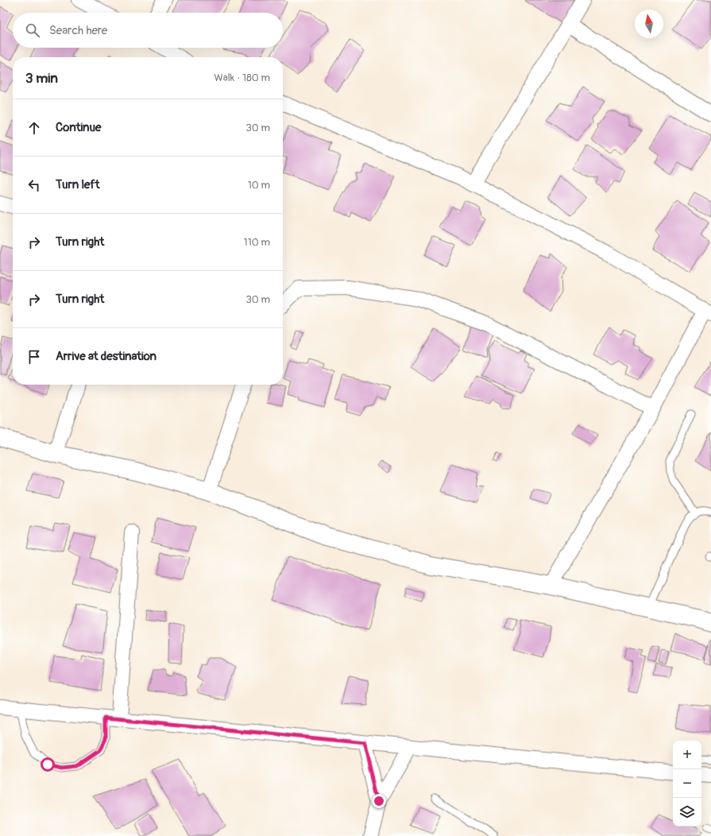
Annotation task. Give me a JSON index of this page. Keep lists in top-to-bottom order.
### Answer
{
  "north": "top",
  "page": {
    "search": "Search here",
    "heading": ["3 min", "Walk · 180 m"],
    "list": [
      ["Continue", "30 m"],
      ["Turn left", "10 m"],
      ["Turn right", "110 m"],
      ["Turn right", "30 m"],
      "Arrive at destination"
    ],
    "map_buttons": ["+", "−"]
  }
}
